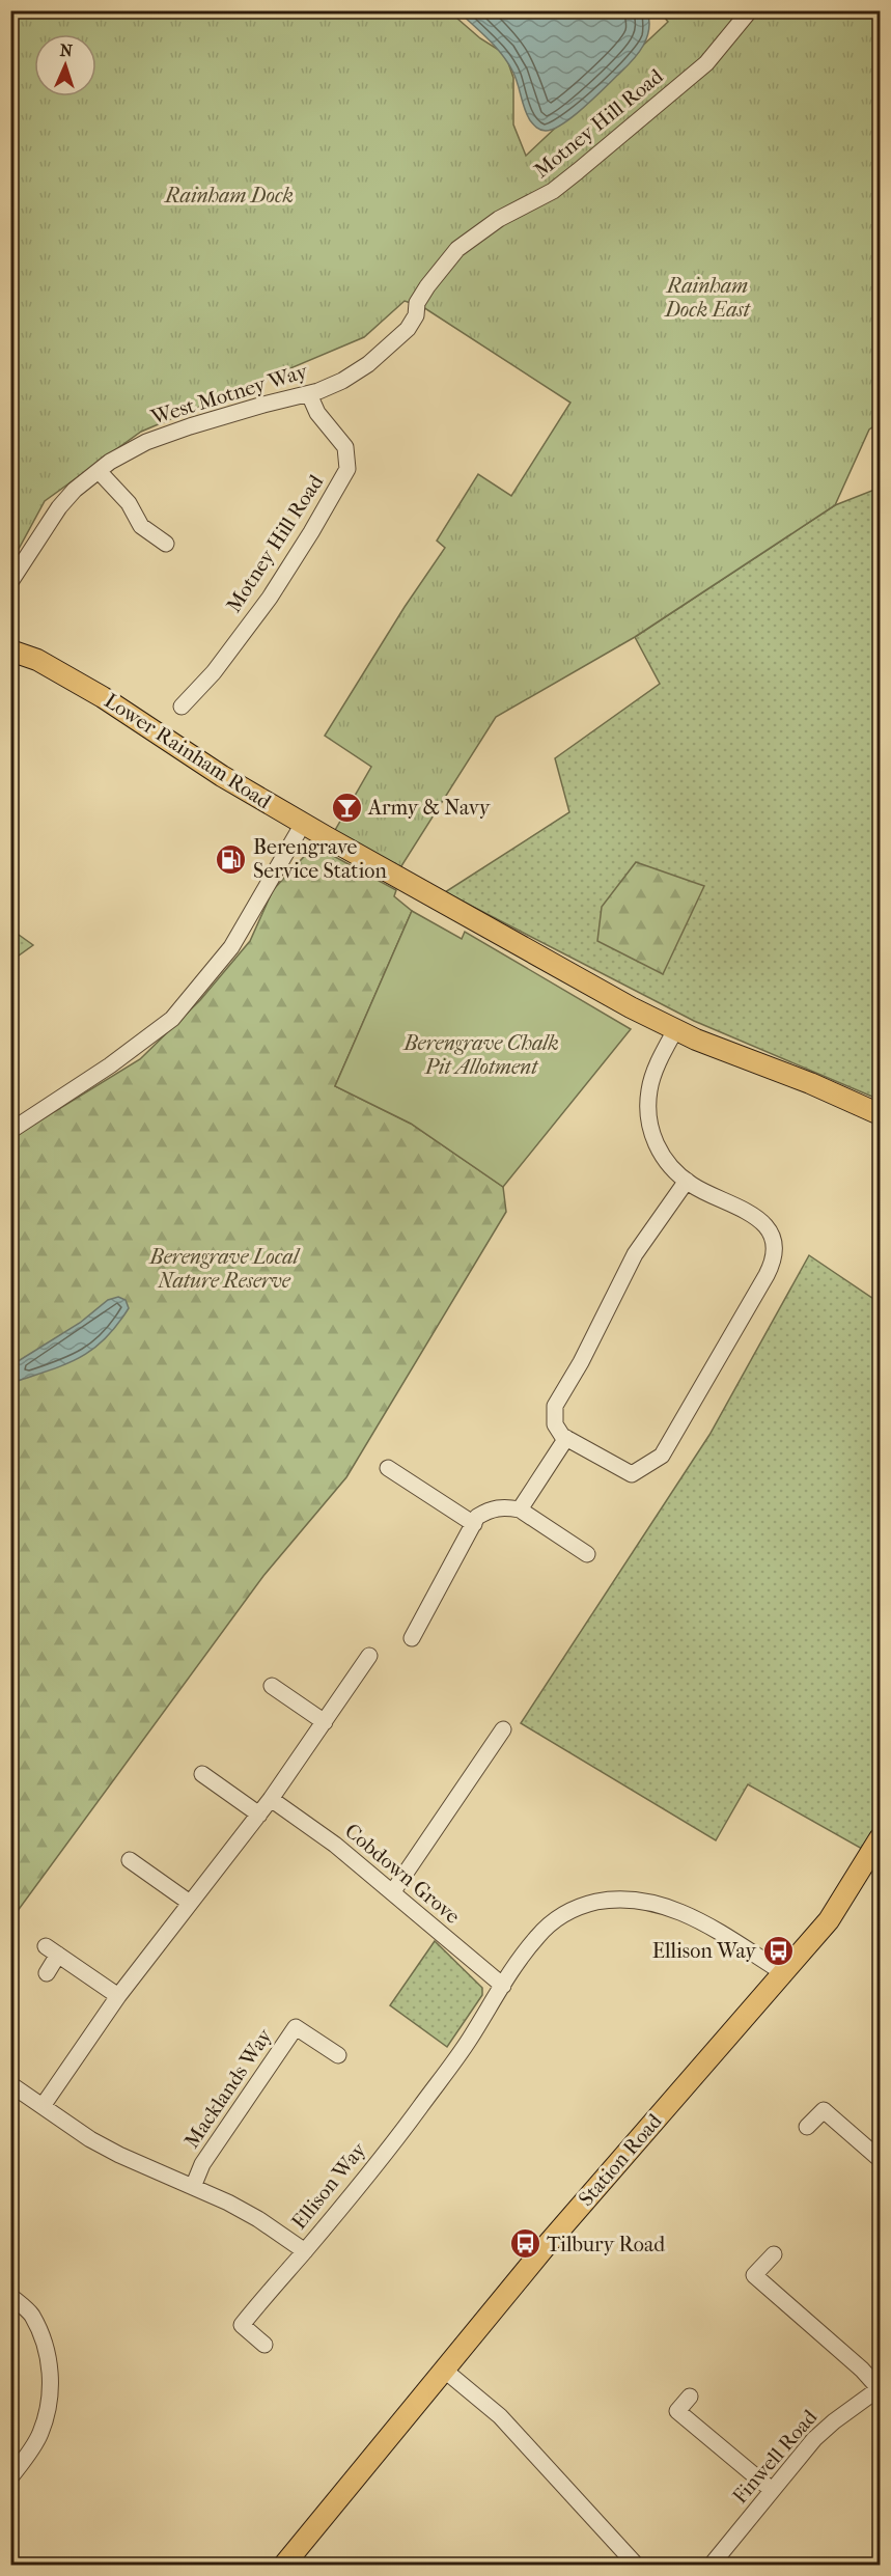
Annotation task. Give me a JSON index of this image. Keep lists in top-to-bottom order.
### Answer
{
  "streets": {
    "main road": ["Lower Rainham Road", "Station Road"],
    "street": [
      "Motney Hill Road",
      "West Motney Way",
      "Cobdown Grove",
      "Macklands Way",
      "Ellison Way",
      "Finwell Road"
    ]
  },
  "crossings": [
    ["Motney Hill Road", "West Motney Way"],
    ["Cobdown Grove", "Ellison Way"],
    ["Station Road", "Ellison Way"]
  ],
  "parks": [
    "Rainham Dock",
    "Rainham Dock East",
    "Berengrave Chalk Pit Allotment",
    "Berengrave Local Nature Reserve"
  ],
  "places": {
    "bar": ["Army & Navy"],
    "fuel station": ["Berengrave Service Station"],
    "bus stop": ["Ellison Way", "Tilbury Road"]
  },
  "north": "top"
}
